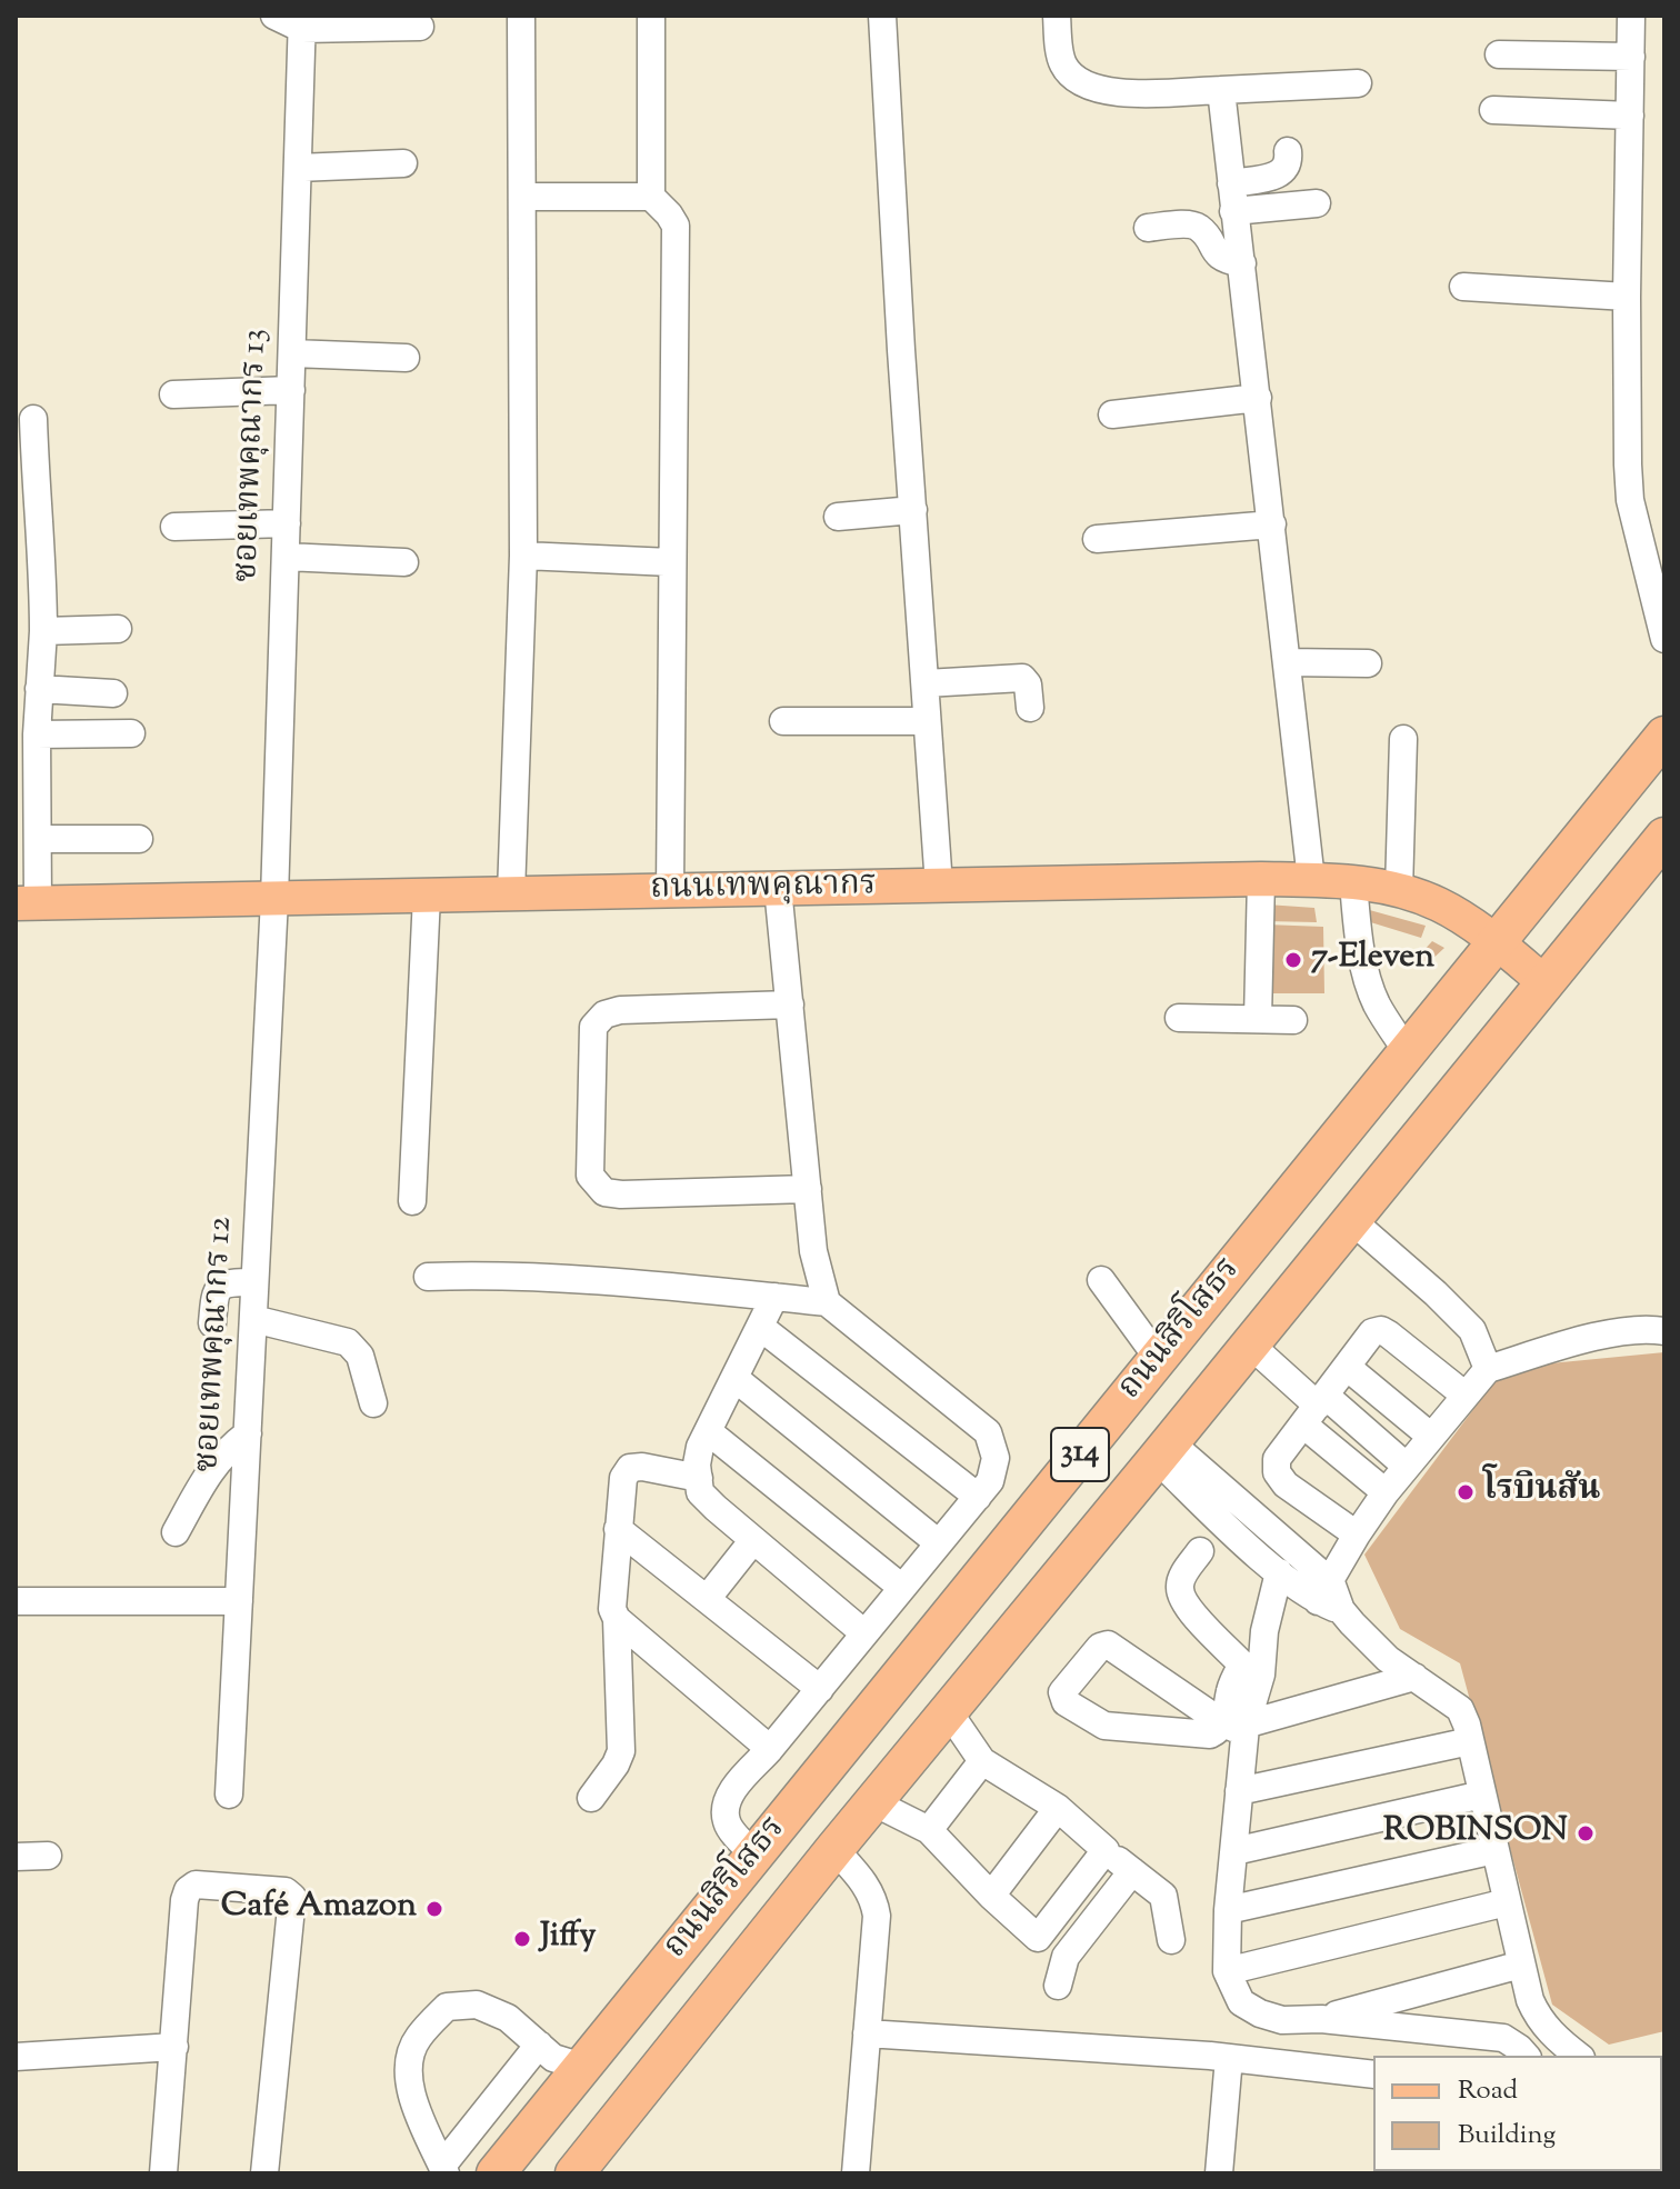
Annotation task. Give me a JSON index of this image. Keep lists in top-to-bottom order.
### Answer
{
  "streets": {
    "highway": ["ถนนสิริโสธร", "314"],
    "main road": ["ถนนเทพคุณากร"],
    "street": ["ซอยเทพคุณากร 13", "ซอยเทพคุณากร 12"]
  },
  "crossings": [
    ["ซอยเทพคุณากร 13", "ถนนเทพคุณากร"],
    ["ซอยเทพคุณากร 13", "ซอยเทพคุณากร 12"],
    ["ถนนเทพคุณากร", "ถนนสิริโสธร"],
    ["ถนนเทพคุณากร", "ซอยเทพคุณากร 12"]
  ],
  "places": [
    "7-Eleven",
    "โรบินสัน",
    "ROBINSON",
    "Café Amazon",
    "Jiffy"
  ],
  "legend": ["Road", "Building"]
}
